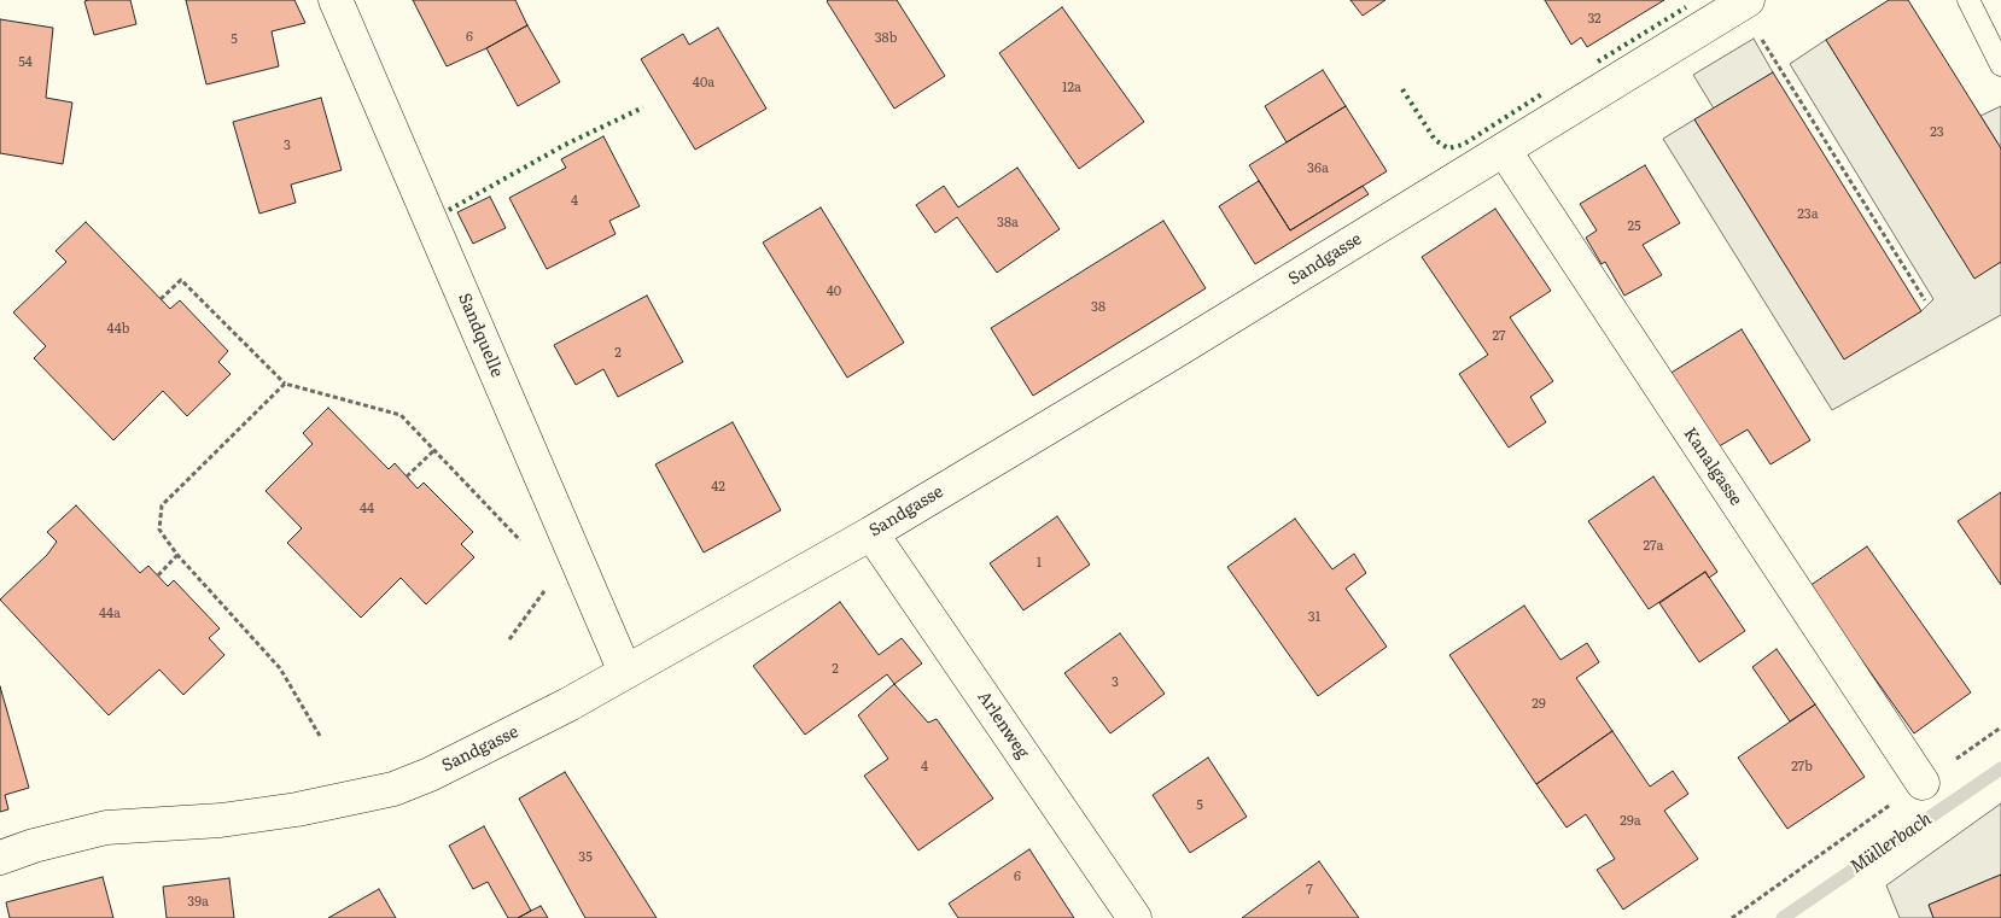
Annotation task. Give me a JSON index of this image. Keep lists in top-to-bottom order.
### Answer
{
  "streets": {
    "street": [
      "Sandgasse",
      "Sandquelle",
      "Kanalgasse",
      "Arlenweg"
    ]
  },
  "crossings": [
    ["Sandgasse", "Sandquelle"],
    ["Sandgasse", "Kanalgasse"],
    ["Sandgasse", "Arlenweg"]
  ],
  "water": ["Müllerbach"],
  "house_numbers": [
    "32",
    "6",
    "38b",
    "5",
    "54",
    "40a",
    "12a",
    "23",
    "3",
    "36a",
    "4",
    "23a",
    "38a",
    "25",
    "40",
    "38",
    "44b",
    "27",
    "2",
    "42",
    "44",
    "27a",
    "1",
    "44a",
    "31",
    "2",
    "3",
    "29",
    "4",
    "27b",
    "5",
    "29a",
    "35",
    "6",
    "7",
    "39a"
  ]
}
